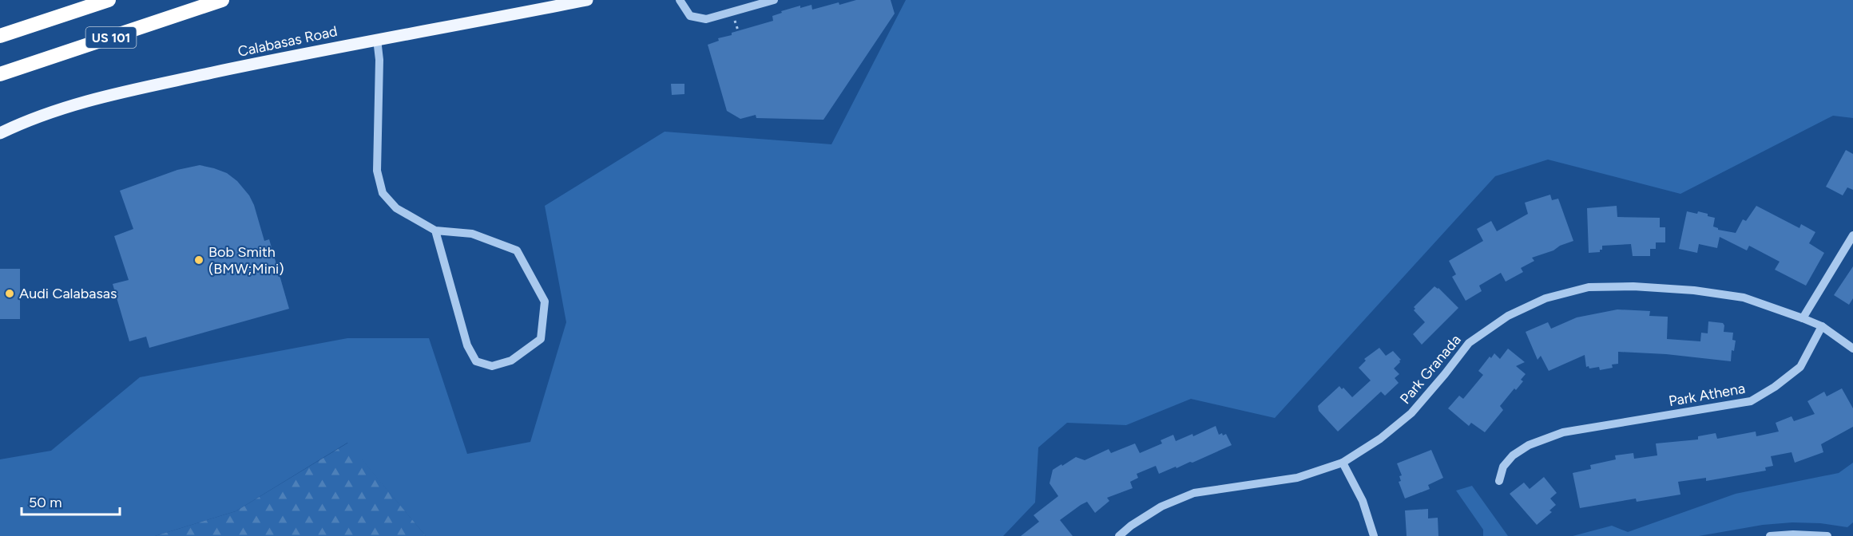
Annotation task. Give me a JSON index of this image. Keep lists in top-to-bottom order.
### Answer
{
  "streets": {
    "highway": ["US 101"],
    "main road": ["Calabasas Road"],
    "street": ["Park Granada", "Park Athena"]
  },
  "crossings": [
    ["Park Granada", "Park Athena"]
  ],
  "places": ["Bob Smith (BMW;Mini)", "Audi Calabasas"],
  "scale_bar": "50 m"
}
